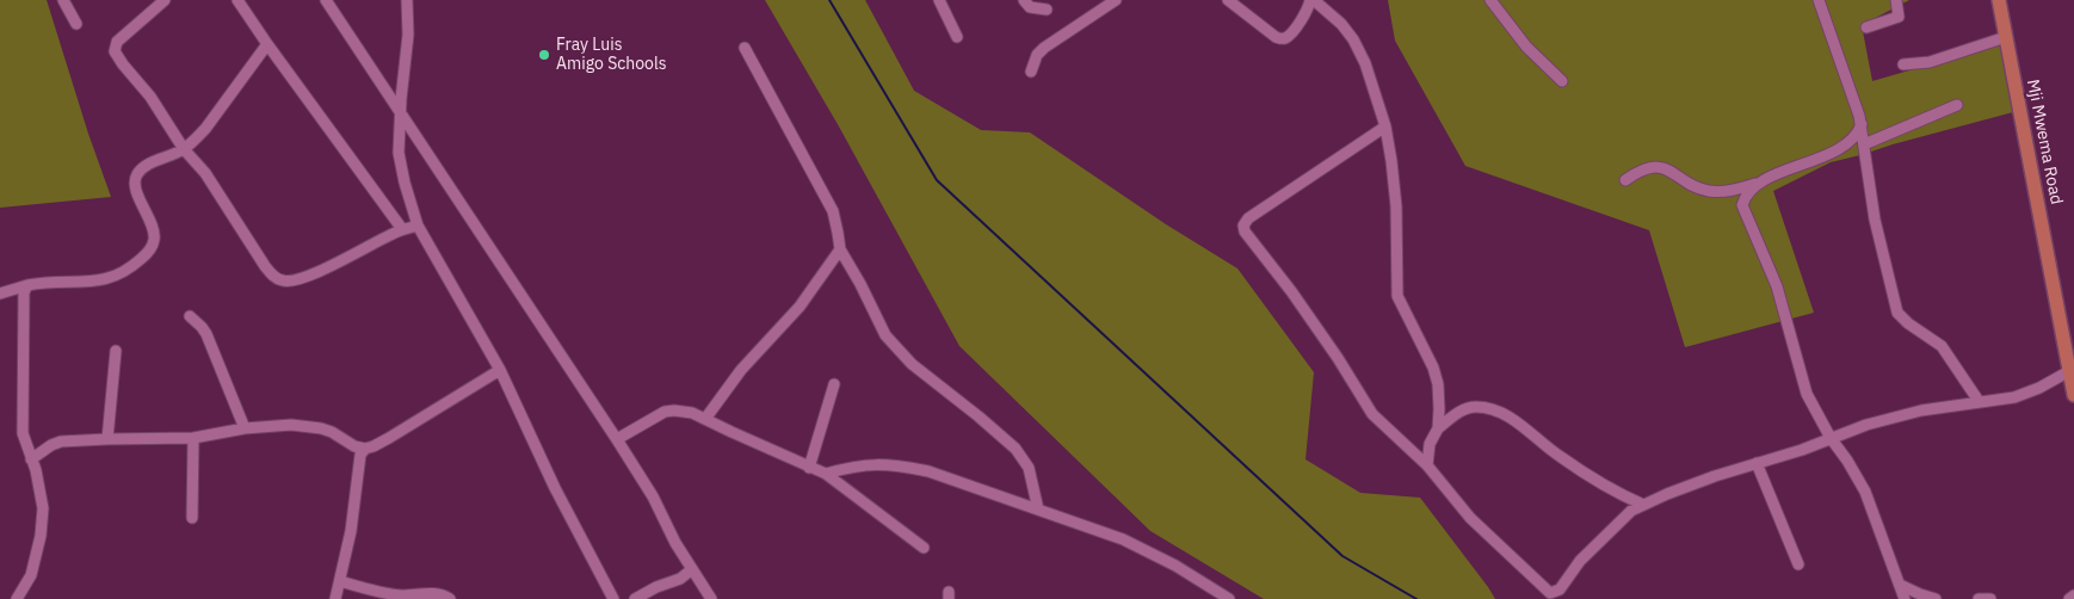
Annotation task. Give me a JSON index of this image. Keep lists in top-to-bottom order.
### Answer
{
  "streets": {
    "main road": ["Mji Mwema Road"]
  },
  "places": ["Fray Luis Amigo Schools"]
}
